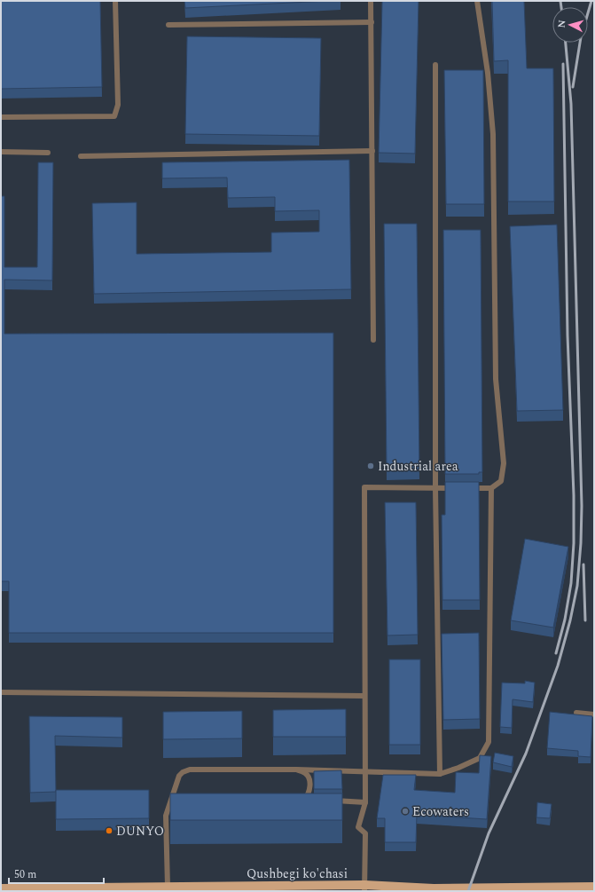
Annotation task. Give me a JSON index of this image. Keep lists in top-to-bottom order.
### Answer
{
  "streets": {
    "main road": ["Qushbegi ko'chasi"]
  },
  "places": ["Industrial area", "Ecowaters", "DUNYO"],
  "scale_bar": "50 m",
  "north": "left"
}
